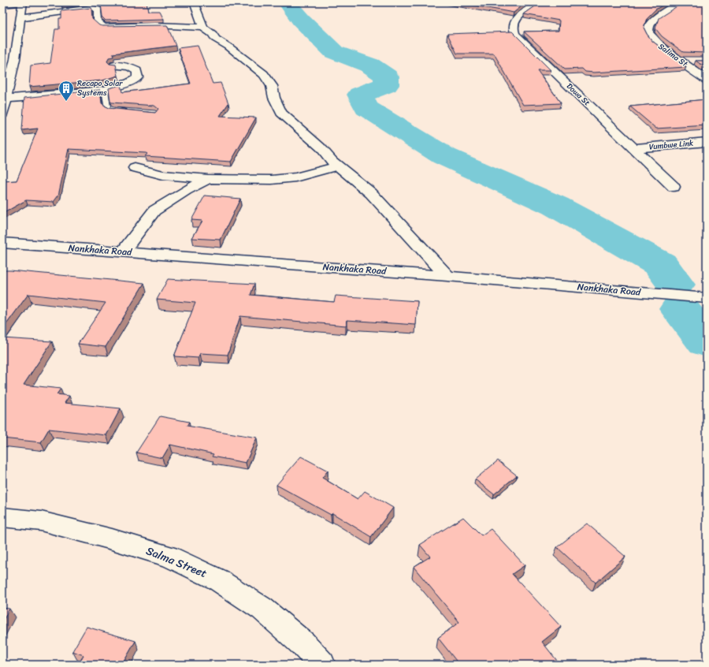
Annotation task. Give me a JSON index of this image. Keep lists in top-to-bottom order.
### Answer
{
  "streets": {
    "street": [
      "Salima St",
      "Dowa St",
      "Vumbwe Link",
      "Nankhaka Road",
      "Salma Street"
    ]
  },
  "crossings": [
    ["Dowa St", "Vumbwe Link"]
  ],
  "places": {
    "building": ["Recapo Solar Systems"]
  }
}
